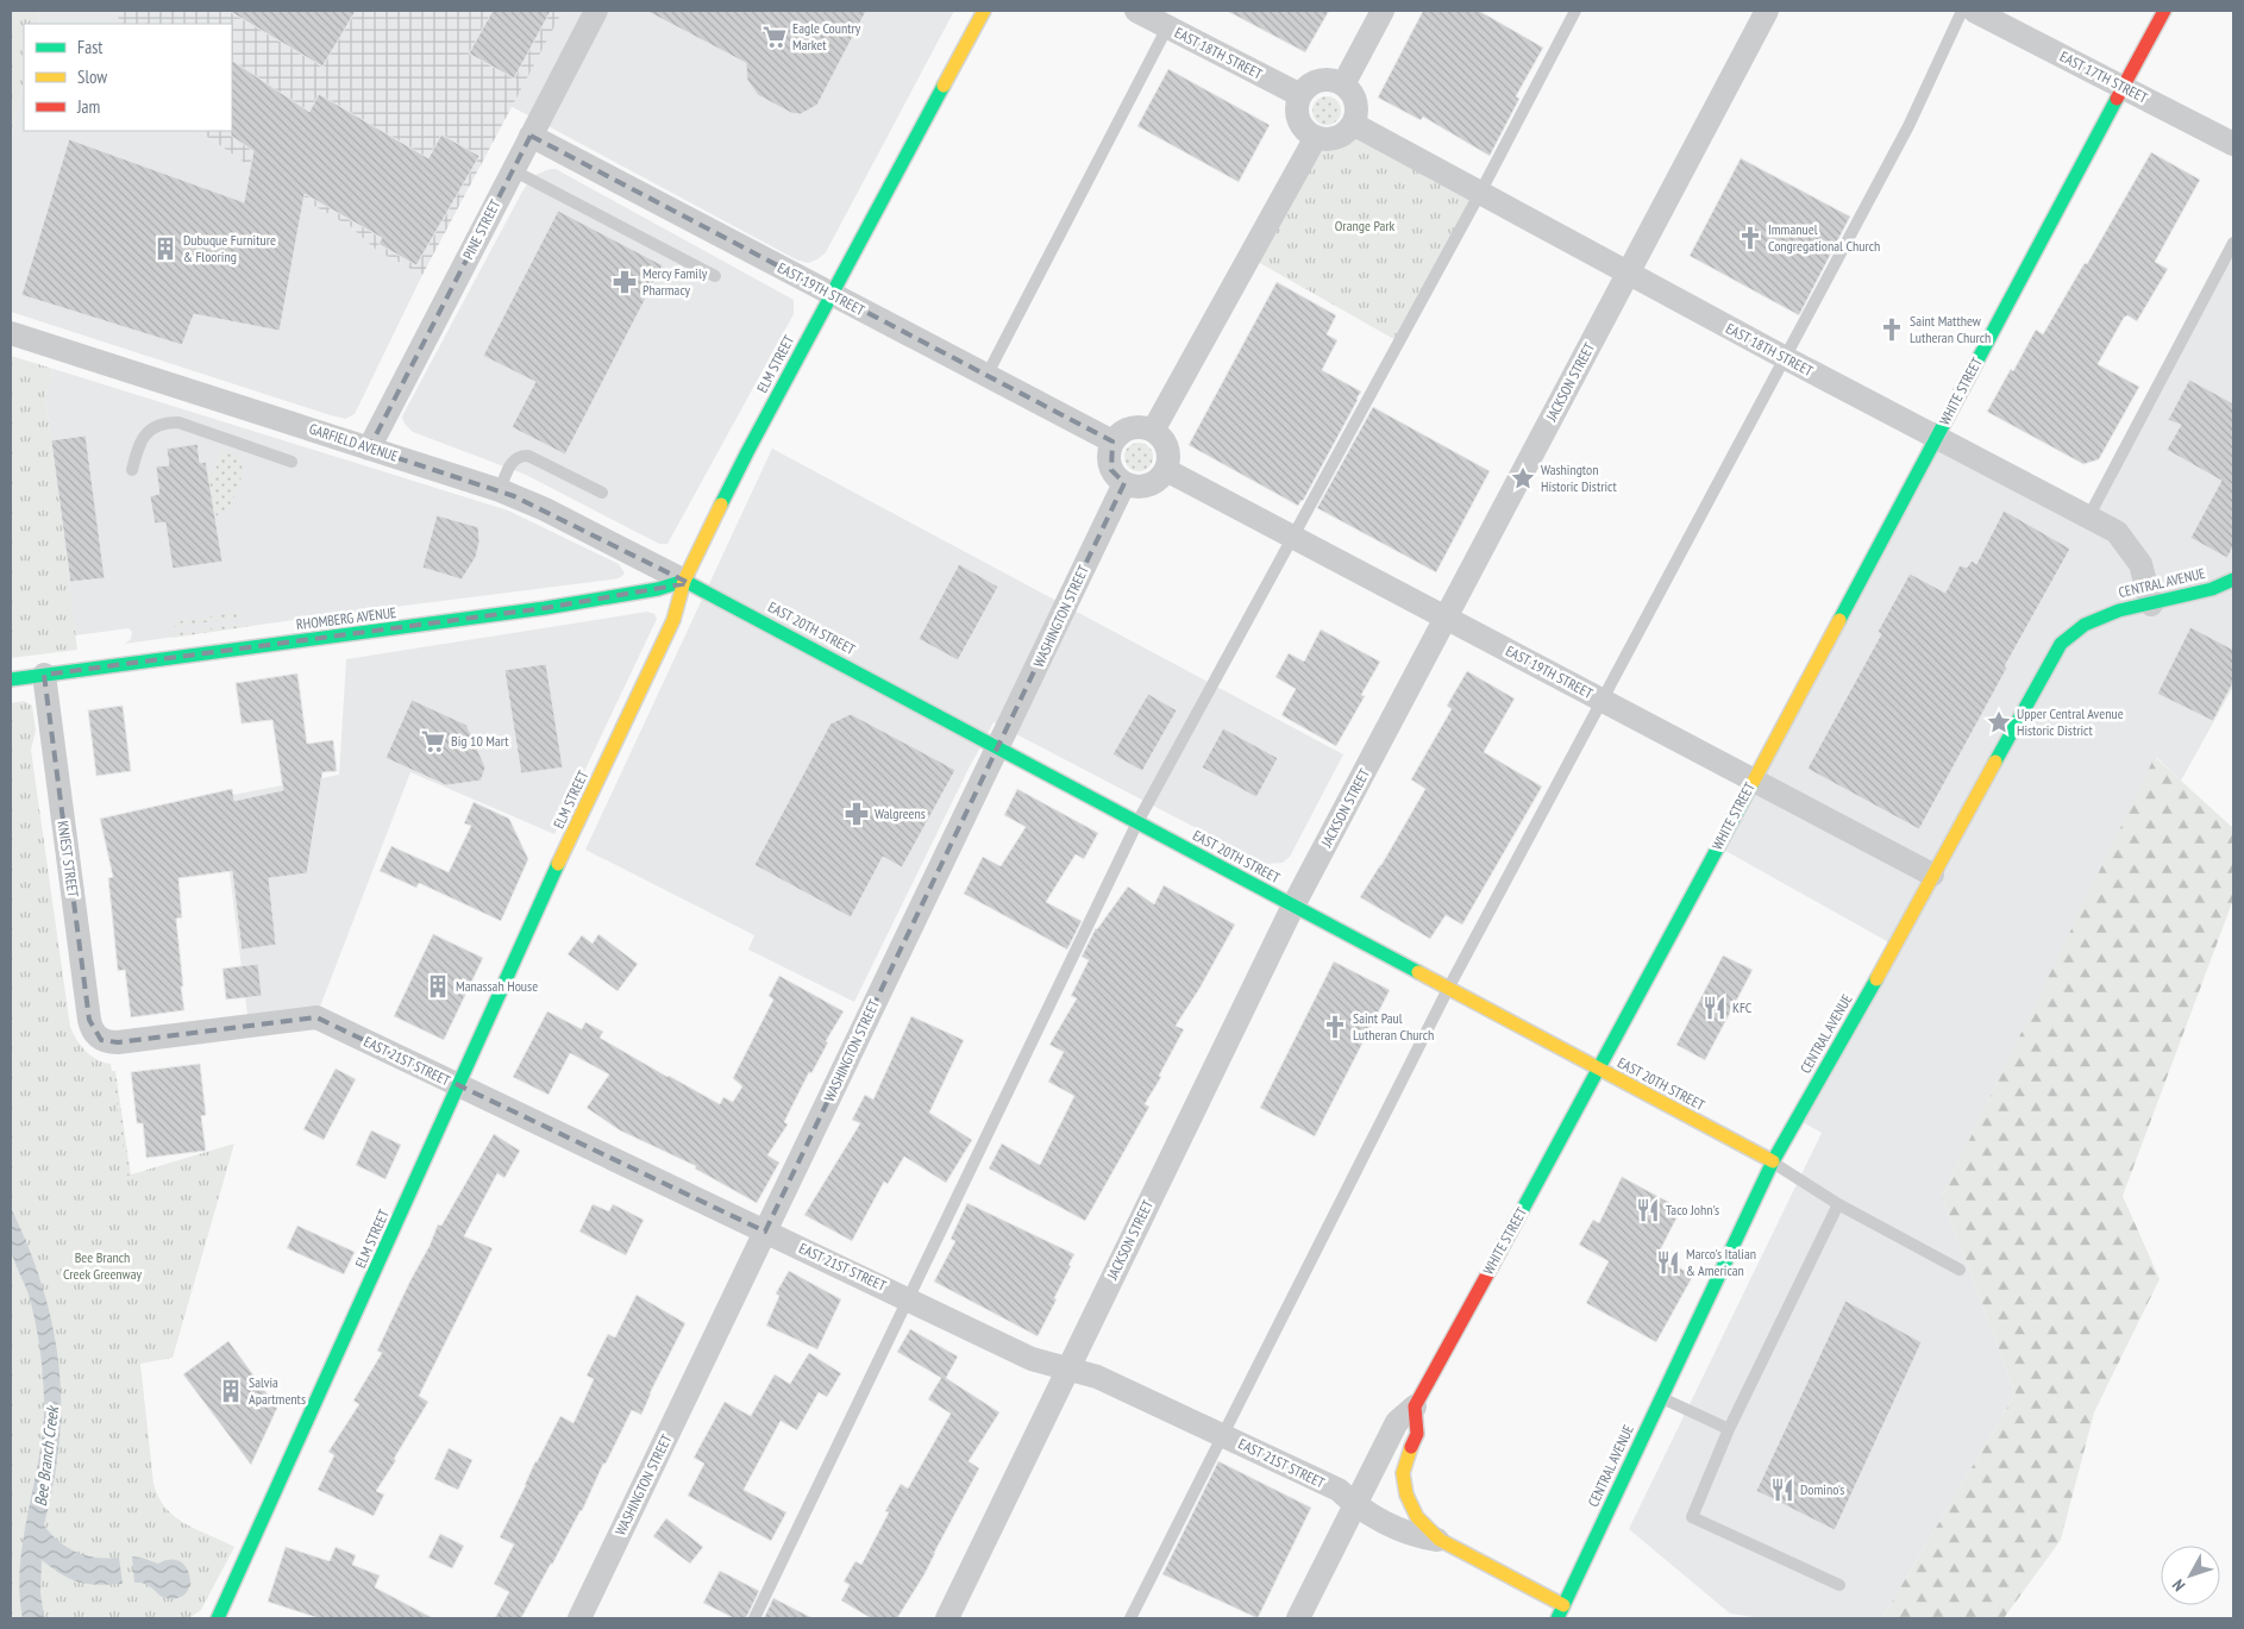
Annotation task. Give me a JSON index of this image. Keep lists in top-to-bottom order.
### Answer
{
  "streets": {
    "main road": [
      "ELM STREET",
      "WHITE STREET",
      "CENTRAL AVENUE",
      "RHOMBERG AVENUE",
      "EAST 20TH STREET",
      "EAST 21ST STREET"
    ],
    "street": [
      "EAST 18TH STREET",
      "EAST 17TH STREET",
      "PINE STREET",
      "EAST 19TH STREET",
      "JACKSON STREET",
      "GARFIELD AVENUE",
      "WASHINGTON STREET",
      "KNIEST STREET"
    ]
  },
  "crossings": [
    ["EAST 18TH STREET", "JACKSON STREET"],
    ["EAST 18TH STREET", "WHITE STREET"],
    ["EAST 18TH STREET", "CENTRAL AVENUE"],
    ["EAST 17TH STREET", "WHITE STREET"],
    ["PINE STREET", "EAST 19TH STREET"],
    ["PINE STREET", "GARFIELD AVENUE"],
    ["EAST 19TH STREET", "ELM STREET"],
    ["EAST 19TH STREET", "JACKSON STREET"],
    ["EAST 19TH STREET", "WHITE STREET"],
    ["EAST 19TH STREET", "CENTRAL AVENUE"],
    ["EAST 19TH STREET", "WASHINGTON STREET"],
    ["ELM STREET", "GARFIELD AVENUE"],
    ["ELM STREET", "RHOMBERG AVENUE"],
    ["ELM STREET", "EAST 20TH STREET"],
    ["ELM STREET", "EAST 21ST STREET"],
    ["JACKSON STREET", "EAST 20TH STREET"],
    ["JACKSON STREET", "EAST 21ST STREET"],
    ["WHITE STREET", "EAST 20TH STREET"],
    ["WHITE STREET", "EAST 21ST STREET"],
    ["GARFIELD AVENUE", "RHOMBERG AVENUE"],
    ["GARFIELD AVENUE", "EAST 20TH STREET"],
    ["CENTRAL AVENUE", "EAST 20TH STREET"],
    ["CENTRAL AVENUE", "EAST 21ST STREET"],
    ["WASHINGTON STREET", "EAST 20TH STREET"],
    ["WASHINGTON STREET", "EAST 21ST STREET"],
    ["RHOMBERG AVENUE", "EAST 20TH STREET"],
    ["RHOMBERG AVENUE", "KNIEST STREET"],
    ["KNIEST STREET", "EAST 21ST STREET"]
  ],
  "water": ["Bee Branch Creek"],
  "parks": ["Orange Park", "Bee Branch Creek Greenway"],
  "places": {
    "supermarket": ["Eagle Country Market", "Big 10 Mart"],
    "church": ["Immanuel Congregational Church", "Saint Matthew Lutheran Church", "Saint Paul Lutheran Church"],
    "building": ["Dubuque Furniture & Flooring", "Manassah House", "Salvia Apartments"],
    "pharmacy": ["Mercy Family Pharmacy", "Walgreens"],
    "place": ["Washington Historic District", "Upper Central Avenue Historic District"],
    "restaurant": [
      "KFC",
      "Taco John's",
      "Marco's Italian & American",
      "Domino's"
    ]
  },
  "legend": ["Fast", "Slow", "Jam"],
  "north": "bottom left"
}
